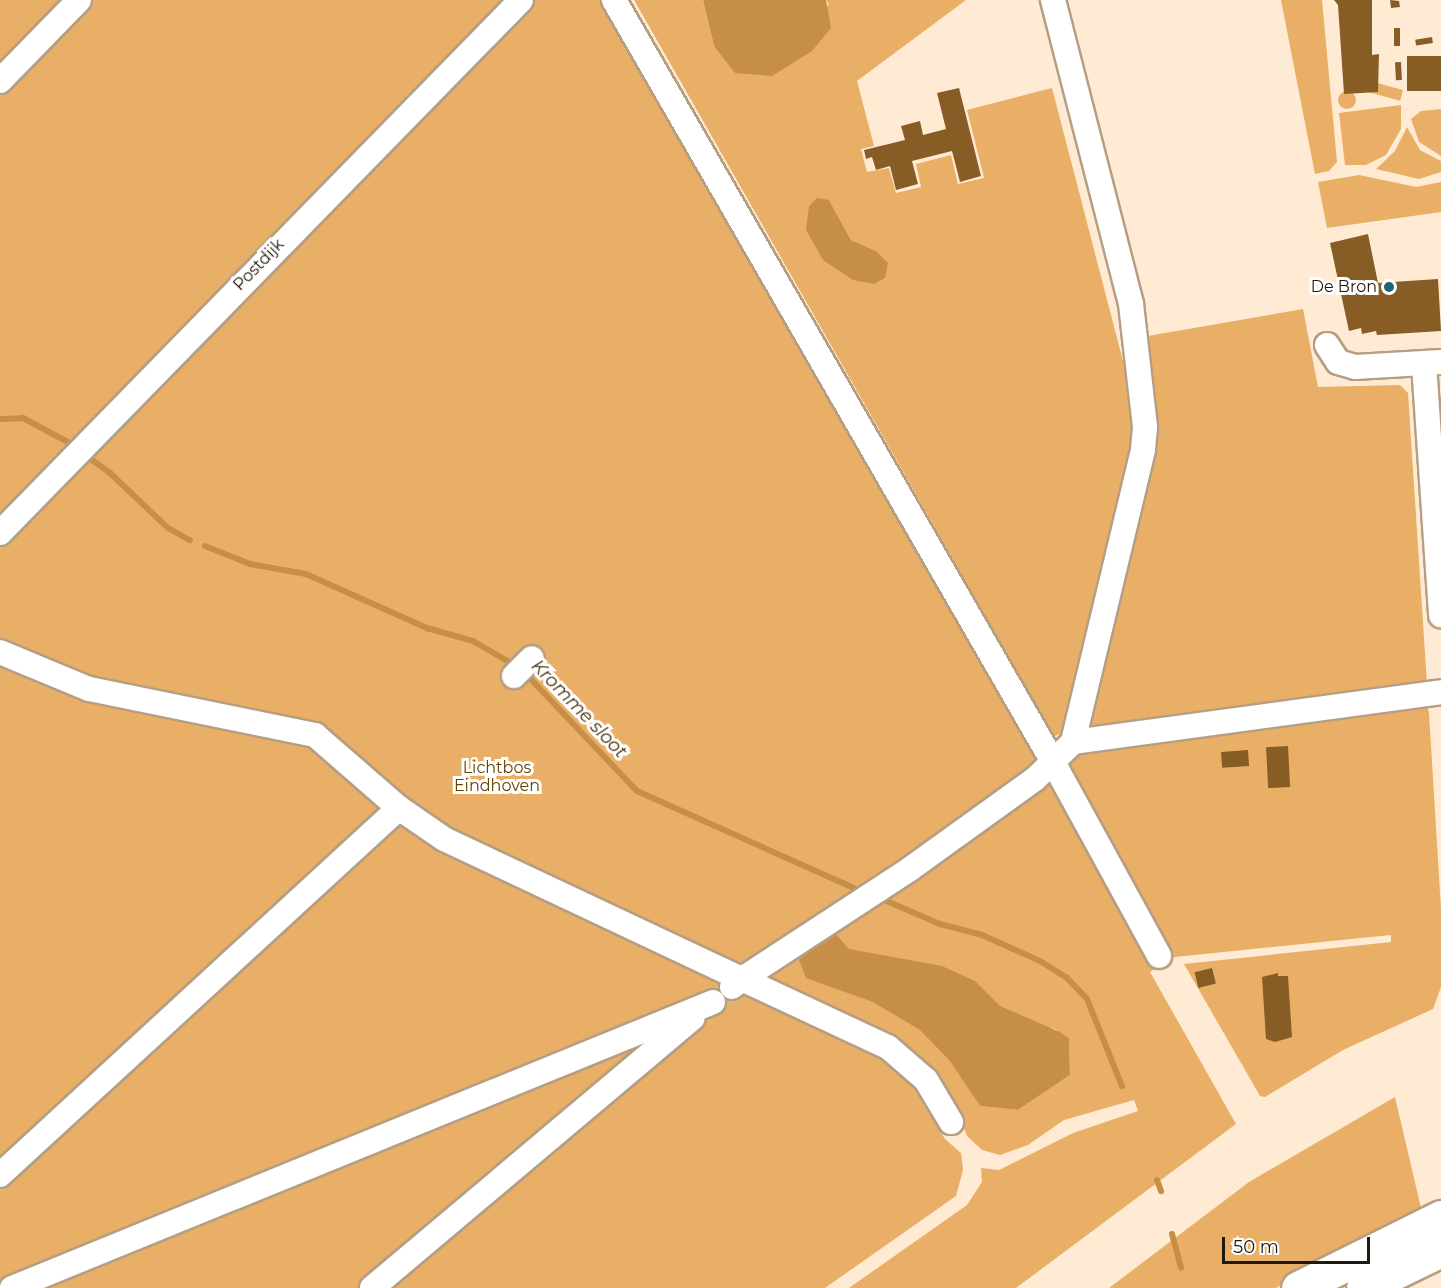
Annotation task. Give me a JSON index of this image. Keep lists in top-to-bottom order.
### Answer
{
  "streets": {
    "street": ["Postdijk"]
  },
  "water": ["Kromme sloot"],
  "parks": ["Lichtbos Eindhoven"],
  "places": ["De Bron"],
  "scale_bar": "50 m"
}
